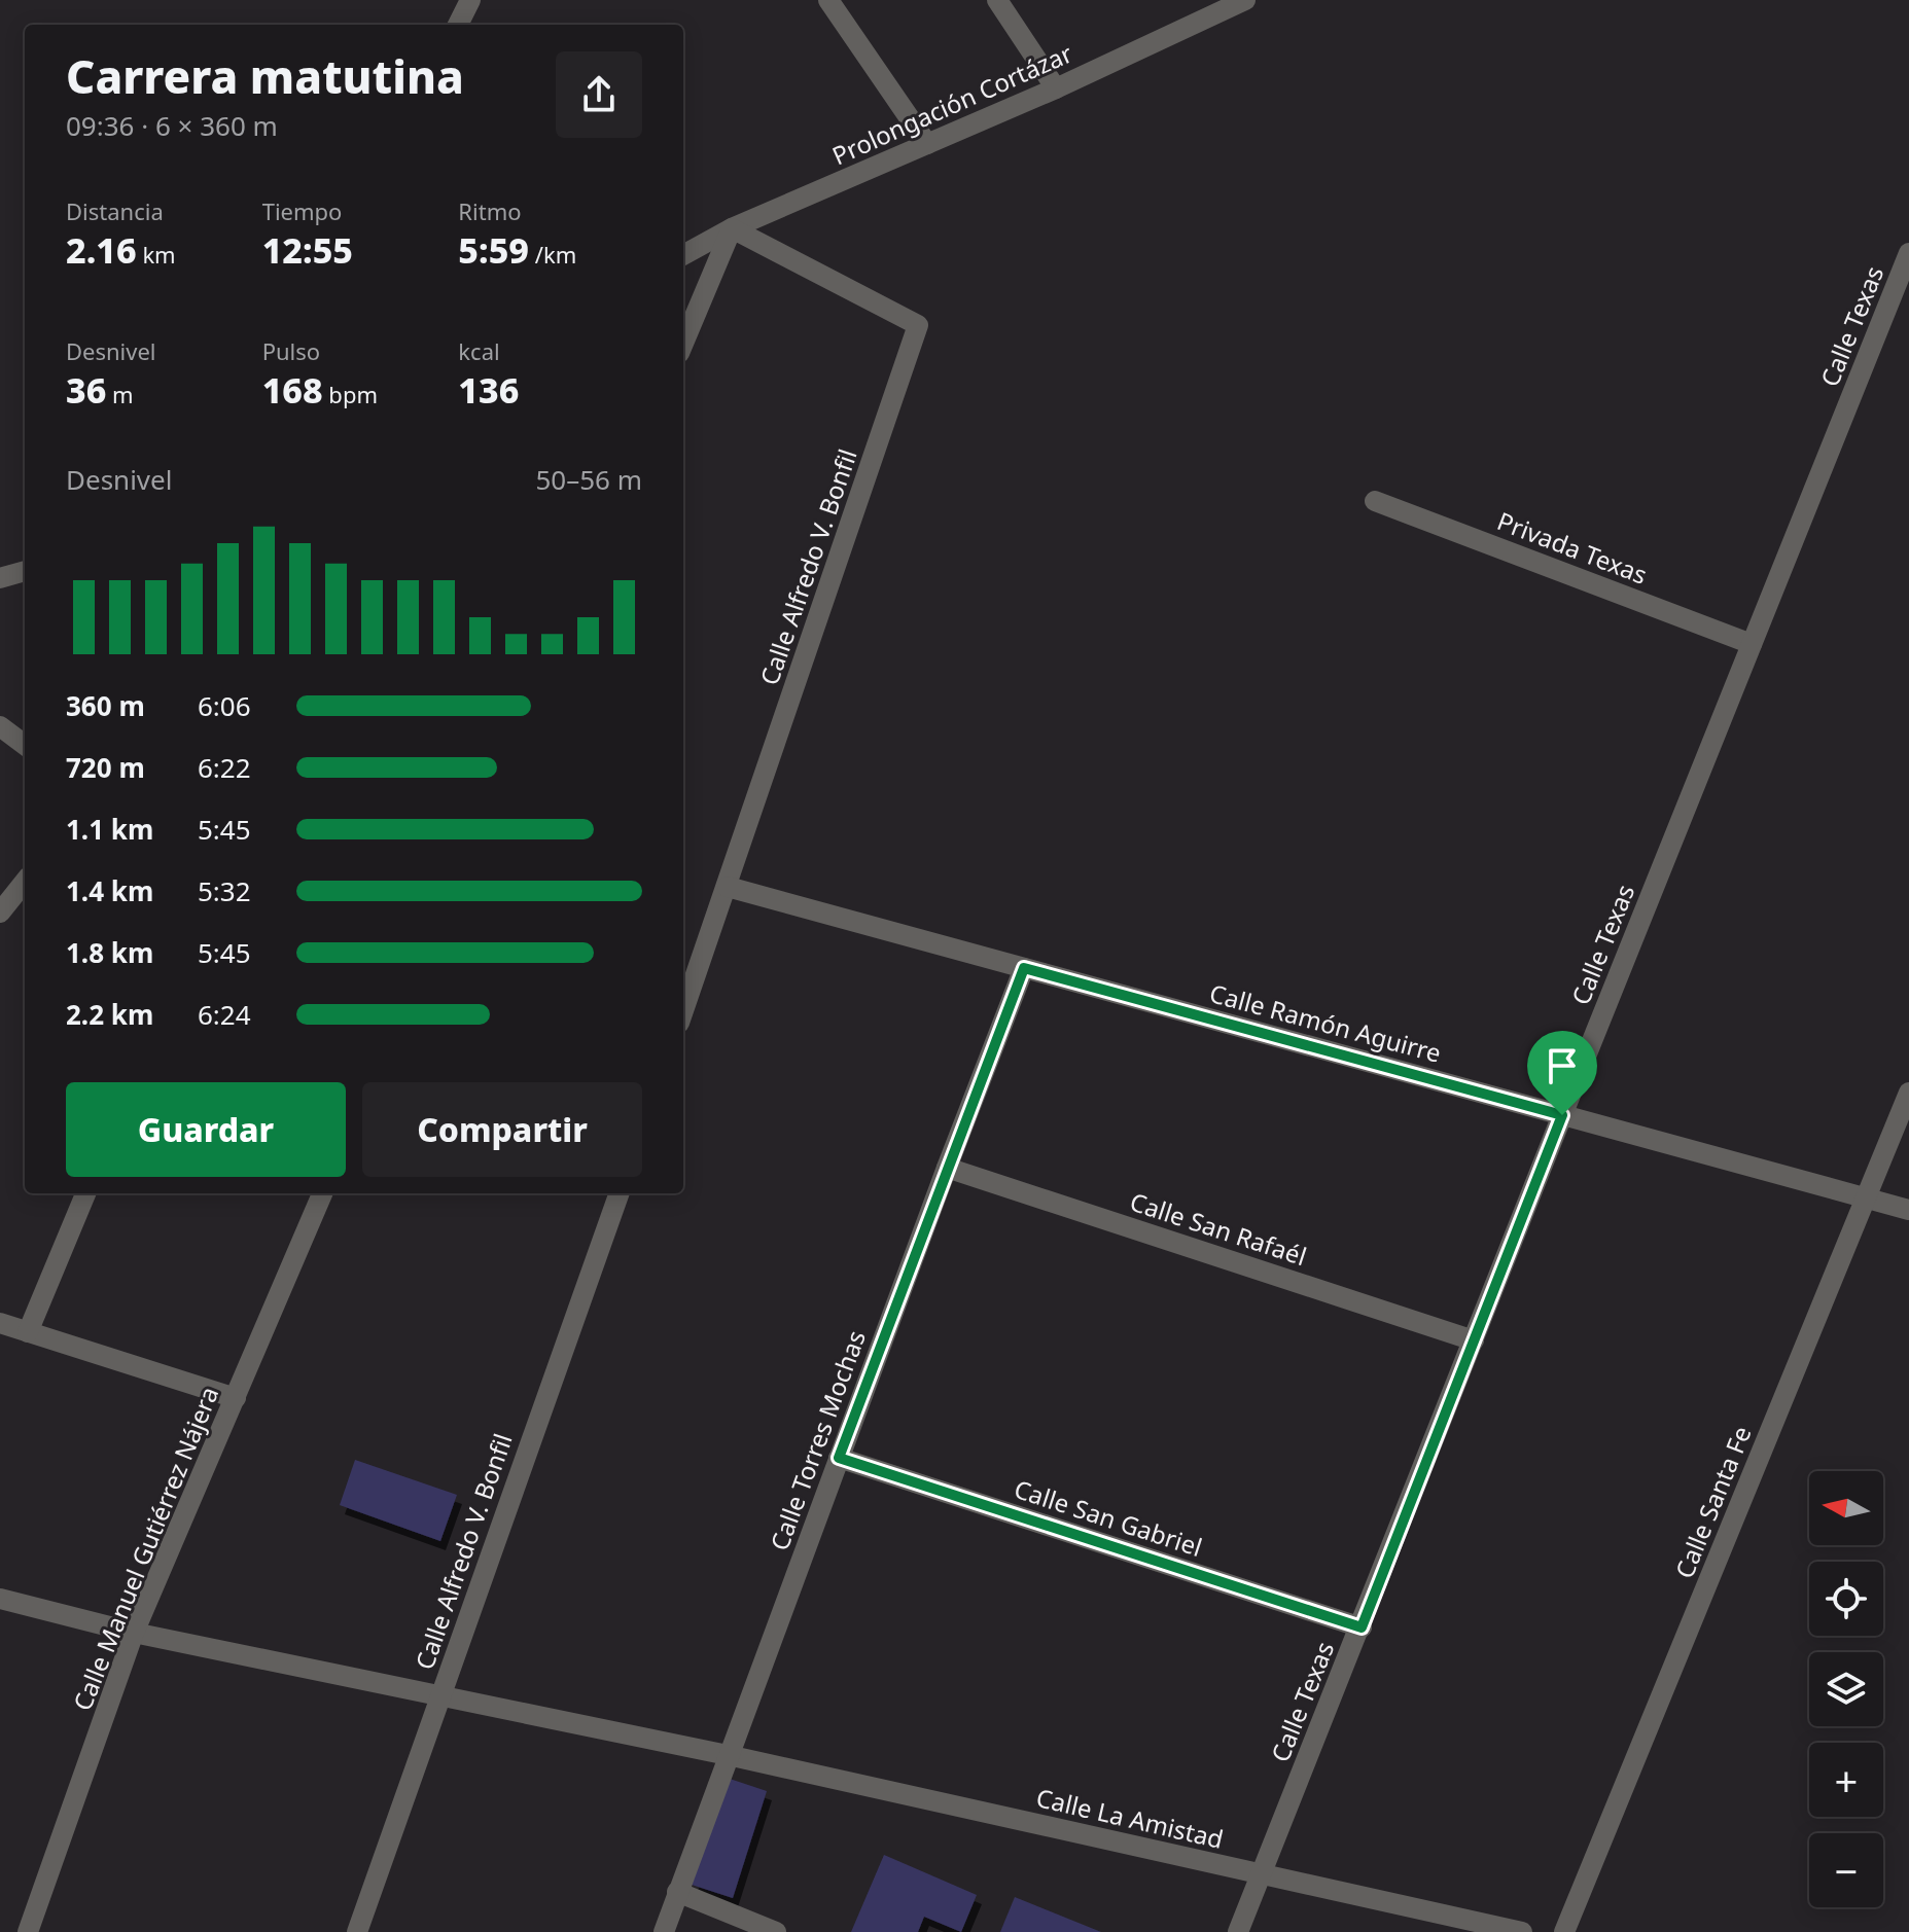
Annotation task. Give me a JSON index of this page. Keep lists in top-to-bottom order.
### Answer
{
  "streets": {
    "street": [
      "Prolongación Cortázar",
      "Calle Texas",
      "Privada Texas",
      "Calle Alfredo V. Bonfil",
      "Calle Ramón Aguirre",
      "Calle San Rafaél",
      "Calle Torres Mochas",
      "Calle Santa Fe",
      "Calle San Gabriel",
      "Calle Manuel Gutiérrez Nájera",
      "Calle La Amistad"
    ]
  },
  "crossings": [
    ["Prolongación Cortázar", "Calle Alfredo V. Bonfil"],
    ["Calle Texas", "Privada Texas"],
    ["Calle Texas", "Calle Ramón Aguirre"],
    ["Calle Texas", "Calle San Rafaél"],
    ["Calle Texas", "Calle San Gabriel"],
    ["Calle Texas", "Calle La Amistad"],
    ["Calle Alfredo V. Bonfil", "Calle Ramón Aguirre"],
    ["Calle Alfredo V. Bonfil", "Calle La Amistad"],
    ["Calle Ramón Aguirre", "Calle Torres Mochas"],
    ["Calle Ramón Aguirre", "Calle Santa Fe"],
    ["Calle San Rafaél", "Calle Torres Mochas"],
    ["Calle Torres Mochas", "Calle San Gabriel"],
    ["Calle Torres Mochas", "Calle La Amistad"],
    ["Calle Manuel Gutiérrez Nájera", "Calle La Amistad"]
  ],
  "north": "left",
  "page": {
    "heading": ["Carrera matutina", "09:36 · 6 × 360 m"],
    "stats": [
      ["Distancia", "2.16 km"],
      ["Tiempo", "12:55"],
      ["Ritmo", "5:59 /km"],
      ["Desnivel", "36 m"],
      ["Pulso", "168 bpm"],
      ["kcal", "136"]
    ],
    "chart": ["Desnivel", "50–56 m"],
    "list": [
      {
        "name": "360 m",
        "note": "6:06"
      },
      {
        "name": "720 m",
        "note": "6:22"
      },
      {
        "name": "1.1 km",
        "note": "5:45"
      },
      {
        "name": "1.4 km",
        "note": "5:32"
      },
      {
        "name": "1.8 km",
        "note": "5:45"
      },
      {
        "name": "2.2 km",
        "note": "6:24"
      }
    ],
    "buttons": ["Guardar", "Compartir"],
    "map_buttons": ["+", "−"]
  }
}
